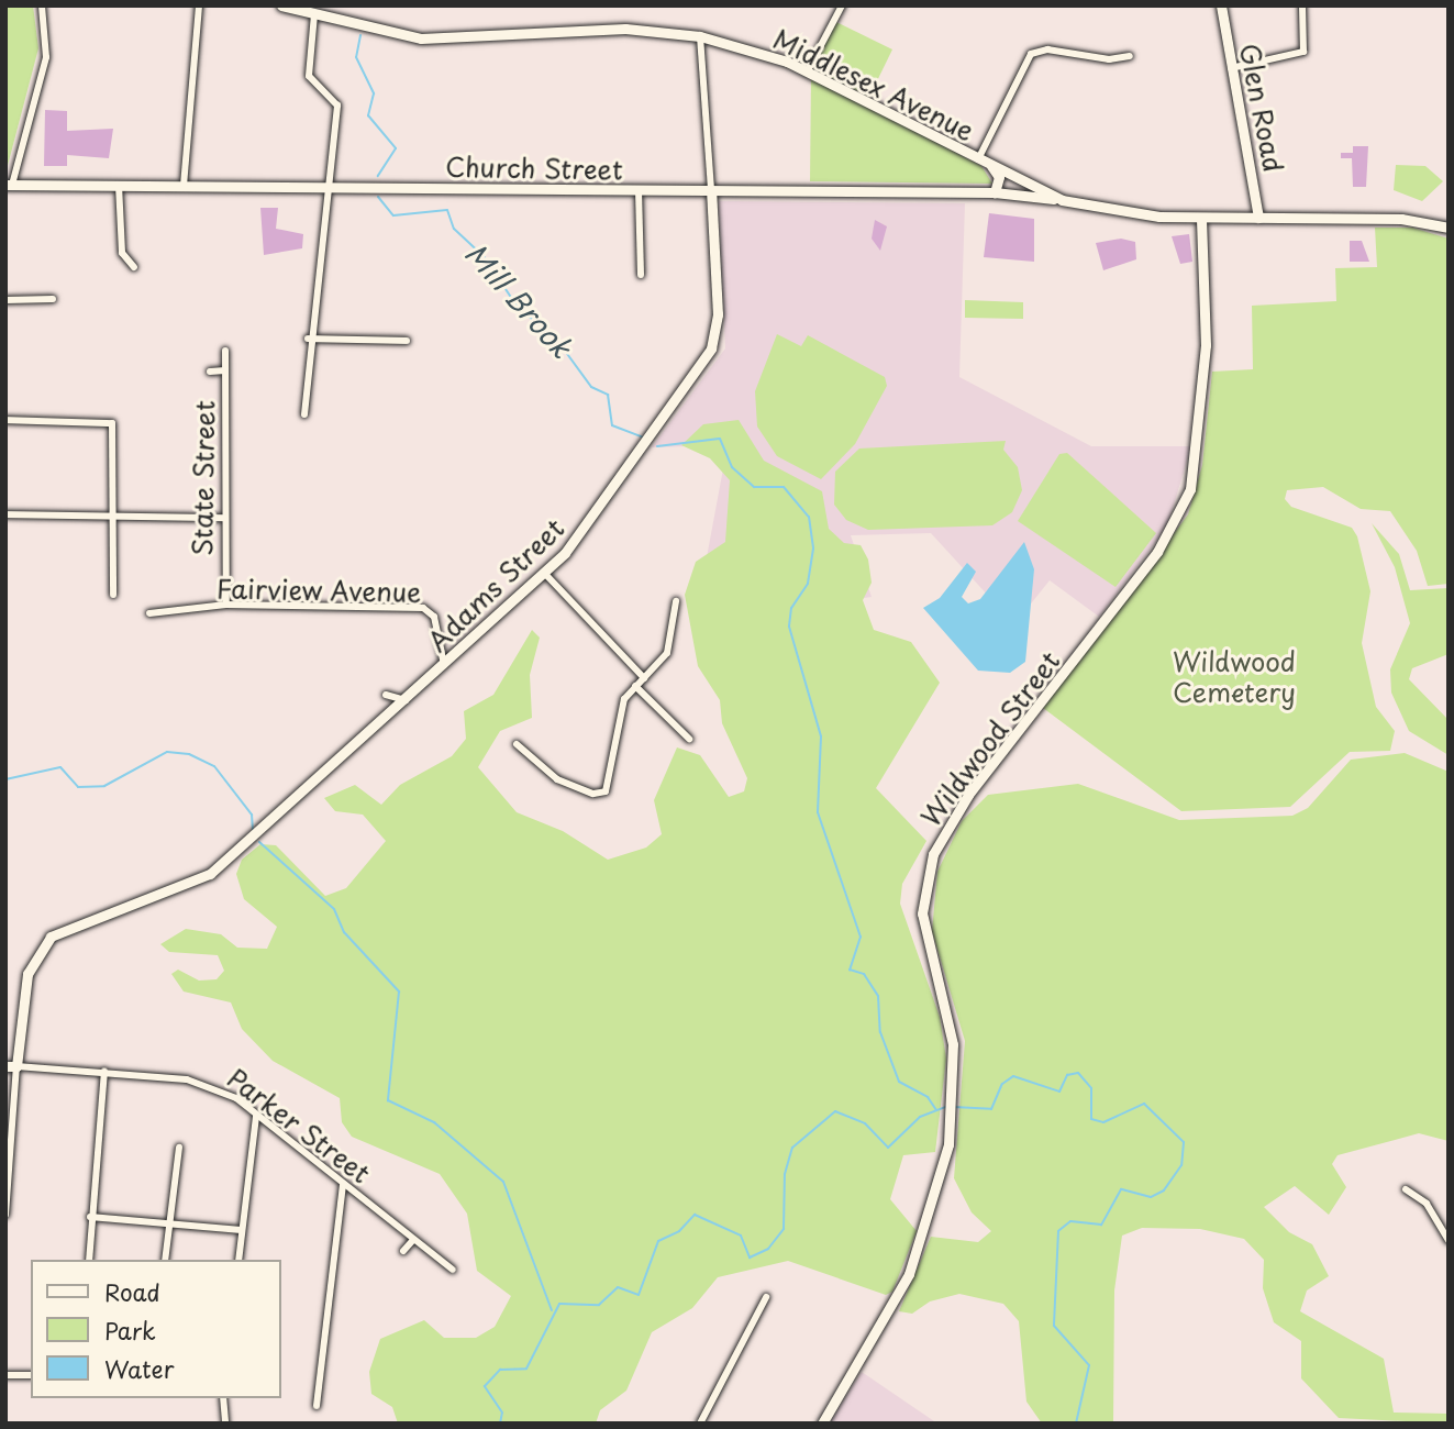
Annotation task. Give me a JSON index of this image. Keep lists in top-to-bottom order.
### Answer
{
  "streets": {
    "street": [
      "Middlesex Avenue",
      "Glen Road",
      "Church Street",
      "State Street",
      "Adams Street",
      "Fairview Avenue",
      "Wildwood Street",
      "Parker Street"
    ]
  },
  "crossings": [
    ["Middlesex Avenue", "Glen Road"],
    ["Middlesex Avenue", "Church Street"],
    ["Middlesex Avenue", "Adams Street"],
    ["Middlesex Avenue", "Wildwood Street"],
    ["Church Street", "Adams Street"],
    ["State Street", "Fairview Avenue"],
    ["Adams Street", "Fairview Avenue"],
    ["Adams Street", "Parker Street"]
  ],
  "water": ["Mill Brook"],
  "parks": ["Wildwood Cemetery"],
  "legend": ["Road", "Park", "Water"]
}
